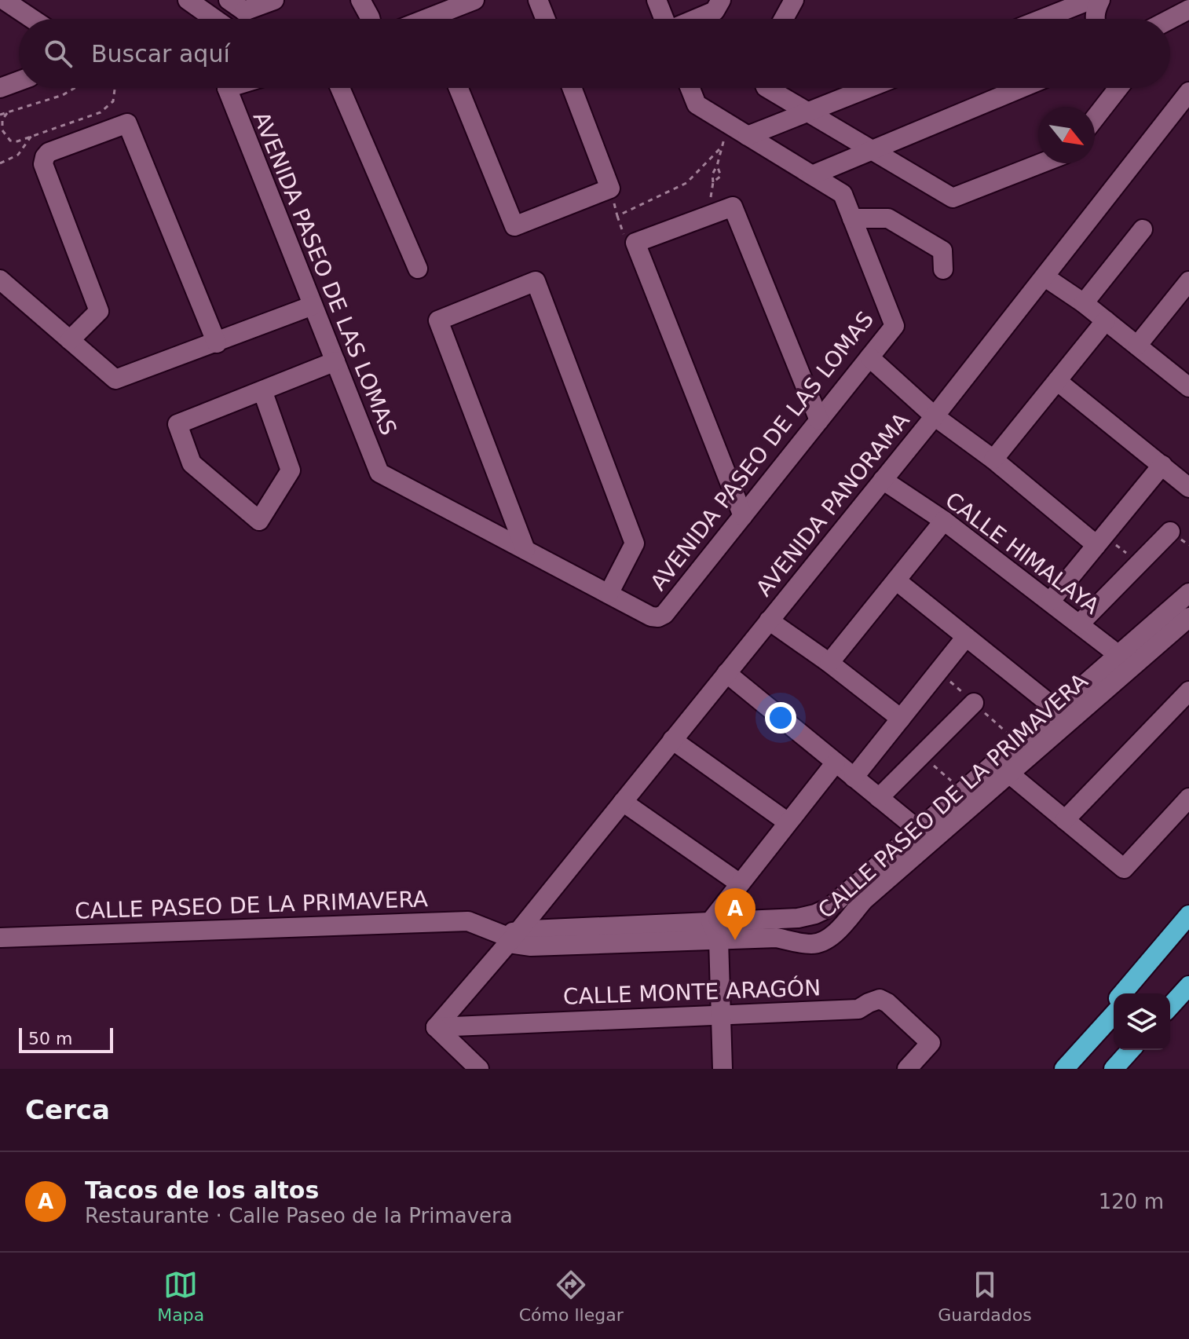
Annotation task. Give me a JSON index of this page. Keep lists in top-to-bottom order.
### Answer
{
  "streets": {
    "street": [
      "AVENIDA PASEO DE LAS LOMAS",
      "AVENIDA PANORAMA",
      "CALLE HIMALAYA",
      "CALLE PASEO DE LA PRIMAVERA",
      "CALLE MONTE ARAGÓN"
    ]
  },
  "crossings": [
    ["AVENIDA PANORAMA", "CALLE HIMALAYA"],
    ["AVENIDA PANORAMA", "CALLE PASEO DE LA PRIMAVERA"],
    ["AVENIDA PANORAMA", "CALLE MONTE ARAGÓN"],
    ["CALLE HIMALAYA", "CALLE PASEO DE LA PRIMAVERA"]
  ],
  "scale_bar": "50 m",
  "north": "bottom right",
  "page": {
    "search": "Buscar aquí",
    "pins": "A",
    "scale": "50 m",
    "heading": "Cerca",
    "list": [
      {
        "mark": "A",
        "name": "Tacos de los altos",
        "note": "Restaurante · Calle Paseo de la Primavera",
        "value": "120 m"
      }
    ],
    "nav": ["Mapa", "Cómo llegar", "Guardados"]
  }
}
